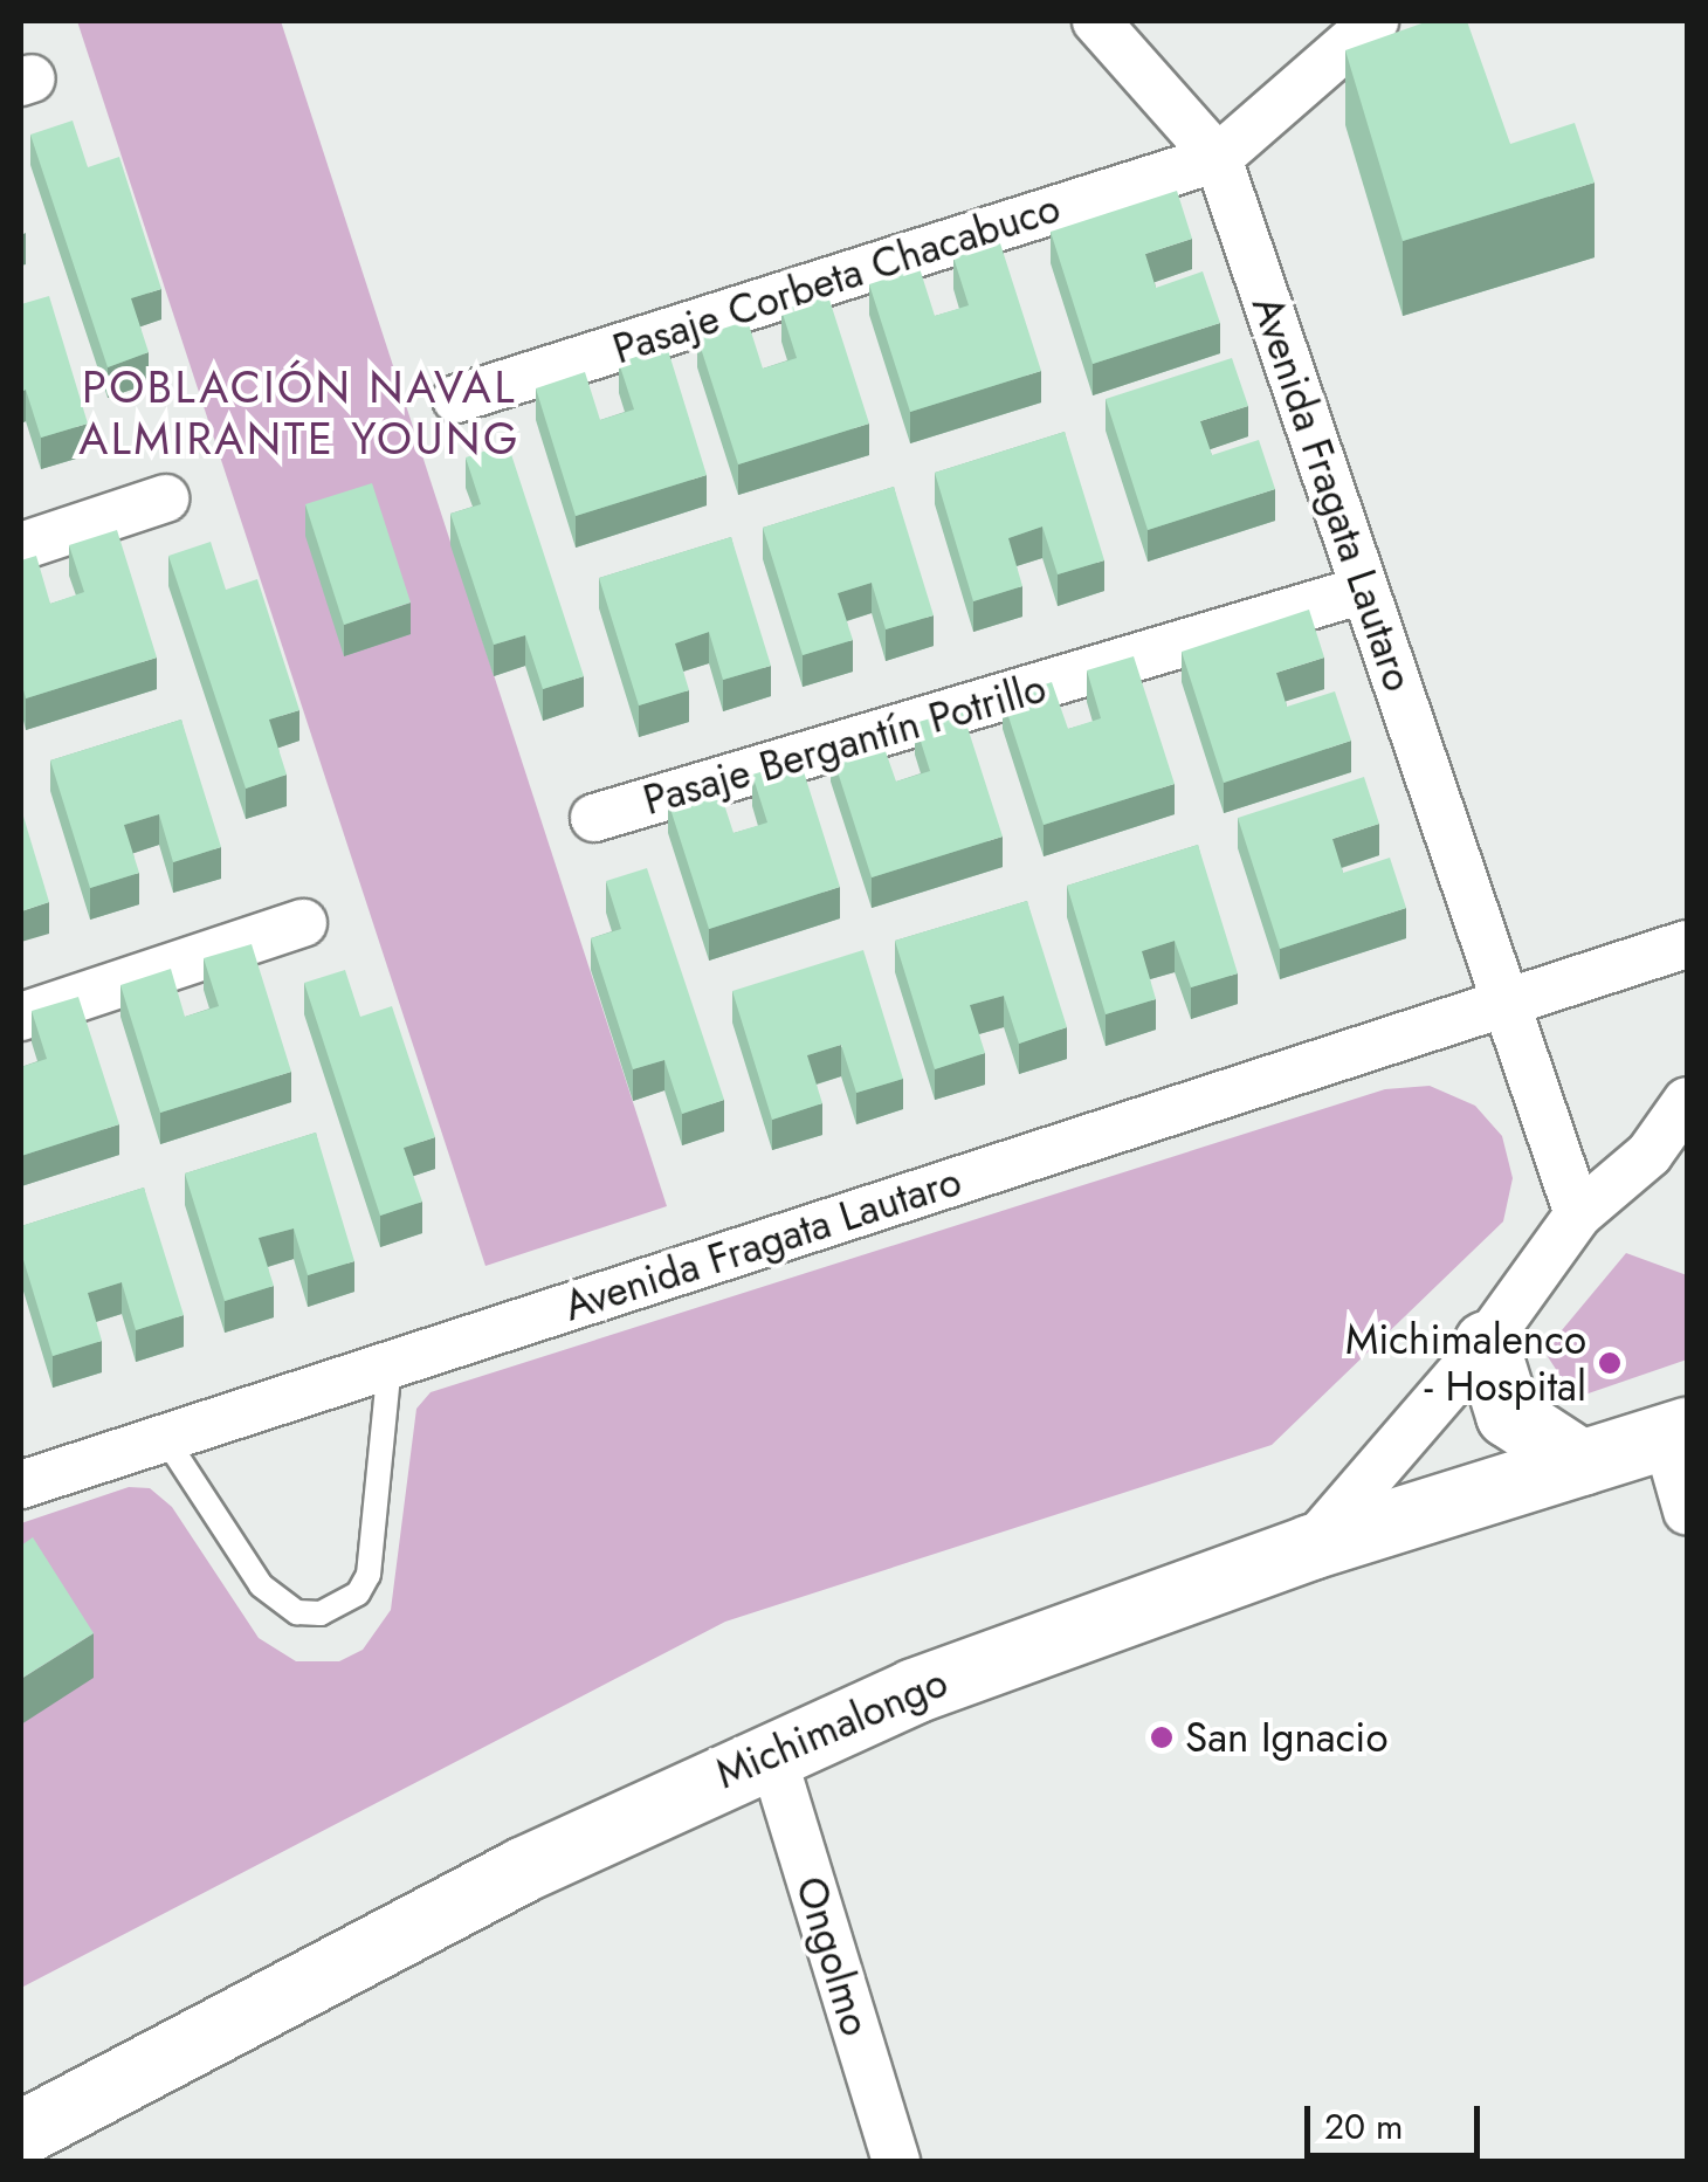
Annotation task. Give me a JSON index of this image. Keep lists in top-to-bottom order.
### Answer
{
  "streets": {
    "main road": ["Michimalongo"],
    "street": [
      "Pasaje Corbeta Chacabuco",
      "Avenida Fragata Lautaro",
      "Pasaje Bergantín Potrillo",
      "Ongolmo"
    ]
  },
  "crossings": [
    ["Pasaje Corbeta Chacabuco", "Avenida Fragata Lautaro"],
    ["Avenida Fragata Lautaro", "Pasaje Bergantín Potrillo"],
    ["Michimalongo", "Ongolmo"]
  ],
  "districts": ["POBLACIÓN NAVAL ALMIRANTE YOUNG"],
  "places": ["Michimalenco - Hospital", "San Ignacio"],
  "scale_bar": "20 m"
}
